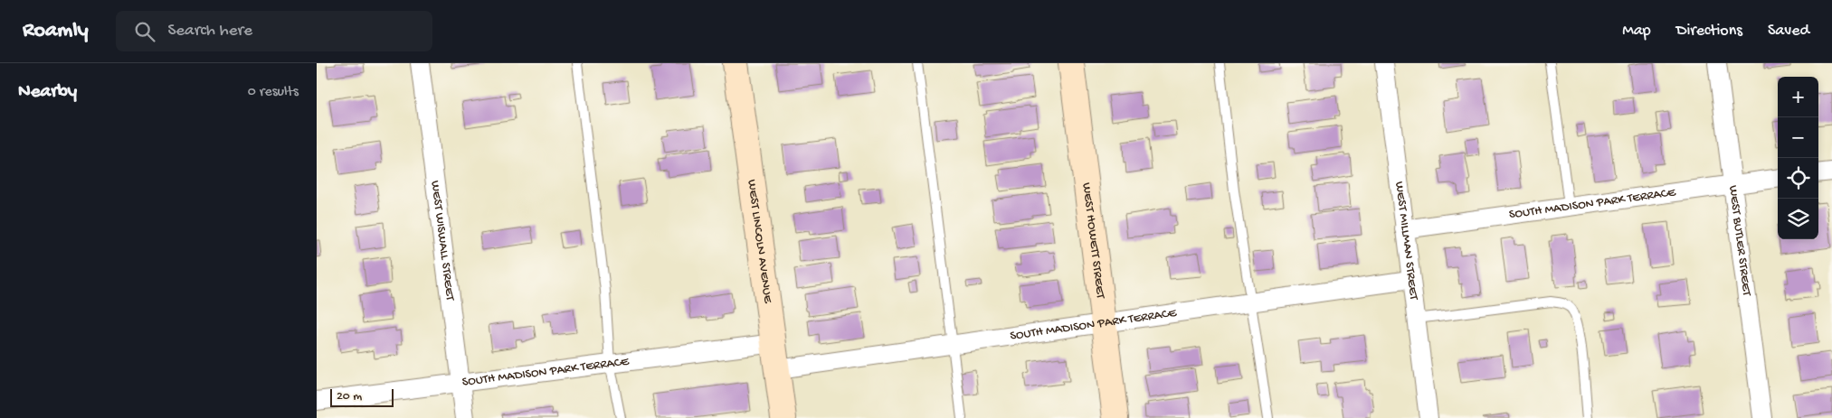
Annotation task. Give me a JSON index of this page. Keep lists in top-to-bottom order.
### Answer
{
  "streets": {
    "main road": ["WEST LINCOLN AVENUE", "WEST HOWETT STREET"],
    "street": [
      "SOUTH MADISON PARK TERRACE",
      "WEST WISWALL STREET",
      "WEST BUTLER STREET",
      "WEST MILLMAN STREET"
    ]
  },
  "crossings": [
    ["SOUTH MADISON PARK TERRACE", "WEST WISWALL STREET"],
    ["SOUTH MADISON PARK TERRACE", "WEST LINCOLN AVENUE"],
    ["SOUTH MADISON PARK TERRACE", "WEST HOWETT STREET"],
    ["SOUTH MADISON PARK TERRACE", "WEST BUTLER STREET"],
    ["SOUTH MADISON PARK TERRACE", "WEST MILLMAN STREET"]
  ],
  "scale_bar": "20 m",
  "page": {
    "header": "Roamly",
    "search": "Search here",
    "nav": ["Map", "Directions", "Saved"],
    "heading": ["Nearby", "0 results"],
    "map_buttons": ["+", "−"],
    "scale": "20 m"
  }
}
